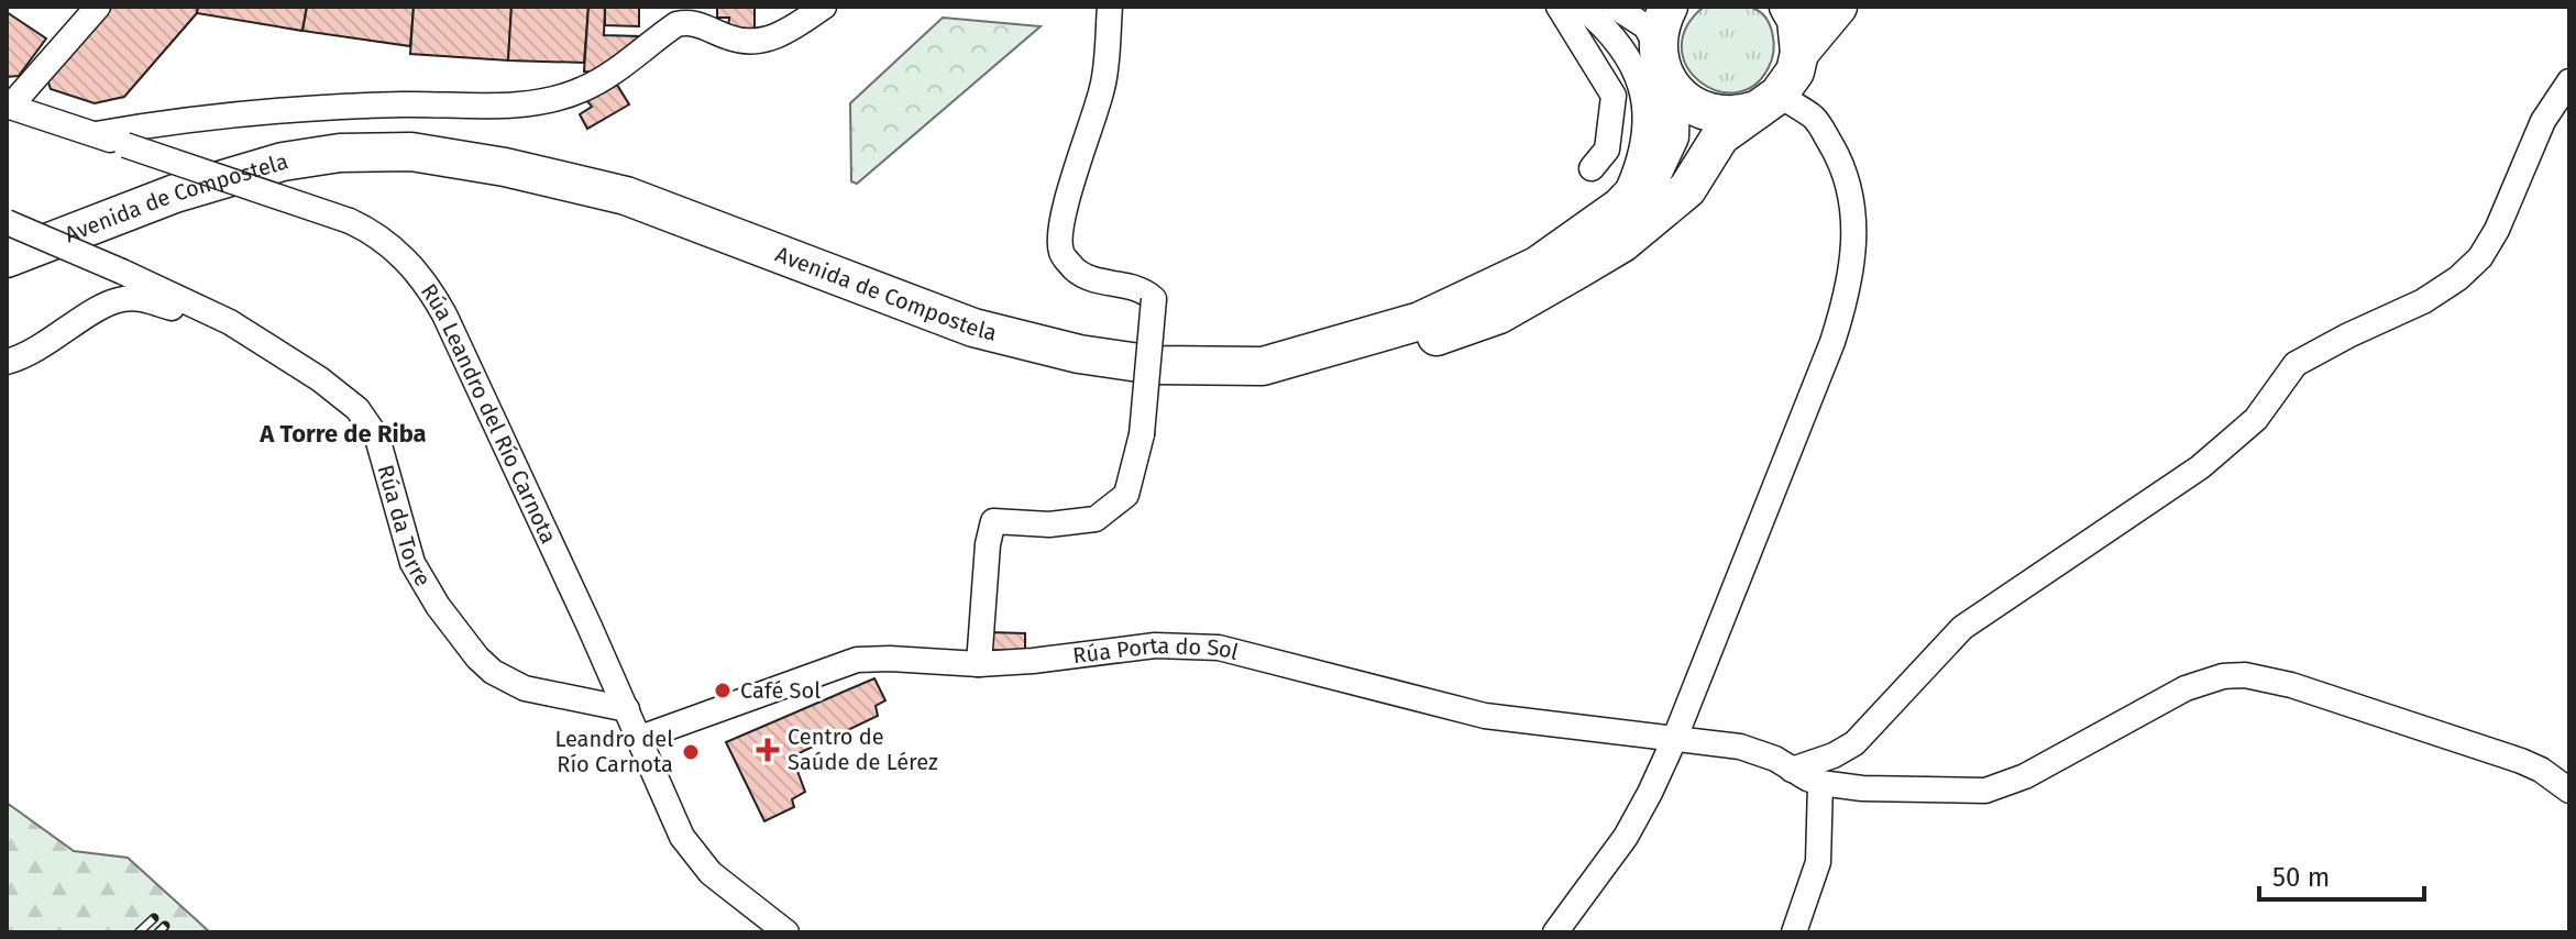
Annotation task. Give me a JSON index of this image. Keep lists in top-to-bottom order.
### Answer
{
  "streets": {
    "highway": ["Avenida de Compostela"],
    "street": ["Rúa Leandro del Río Carnota", "Rúa da Torre", "Rúa Porta do Sol"]
  },
  "crossings": [
    ["Rúa Leandro del Río Carnota", "Rúa da Torre"],
    ["Rúa Leandro del Río Carnota", "Rúa Porta do Sol"]
  ],
  "districts": ["A Torre de Riba"],
  "places": {
    "other": ["Café Sol", "Leandro del Río Carnota"],
    "health": ["Centro de Saúde de Lérez"]
  },
  "scale_bar": "50 m"
}
